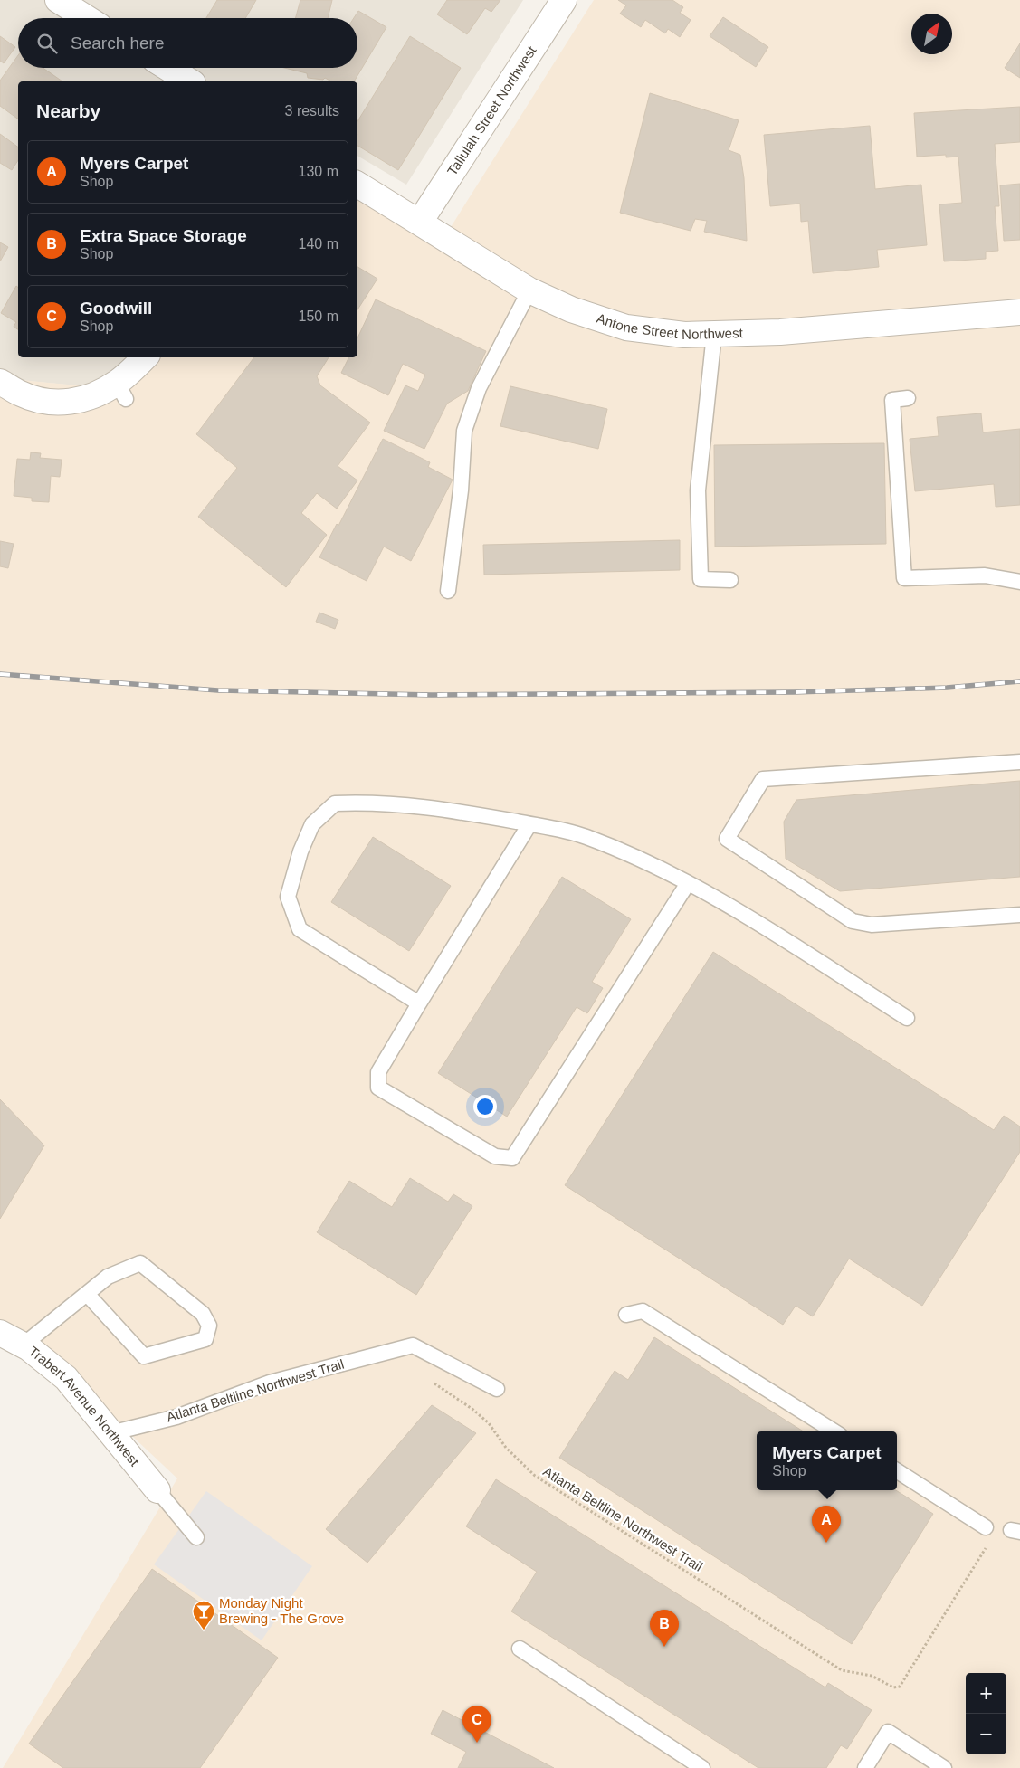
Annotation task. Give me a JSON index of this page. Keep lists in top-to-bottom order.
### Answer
{
  "streets": {
    "street": ["Tallulah Street Northwest", "Antone Street Northwest", "Trabert Avenue Northwest"],
    "path": ["Atlanta Beltline Northwest Trail"]
  },
  "crossings": [
    ["Tallulah Street Northwest", "Antone Street Northwest"]
  ],
  "places": {
    "bar": ["Monday Night Brewing - The Grove"]
  },
  "north": "top right",
  "page": {
    "search": "Search here",
    "heading": ["Nearby", "3 results"],
    "list": [
      {
        "mark": "A",
        "name": "Myers Carpet",
        "note": "Shop",
        "value": "130 m"
      },
      {
        "mark": "B",
        "name": "Extra Space Storage",
        "note": "Shop",
        "value": "140 m"
      },
      {
        "mark": "C",
        "name": "Goodwill",
        "note": "Shop",
        "value": "150 m"
      }
    ],
    "popup": ["Myers Carpet", "Shop"],
    "pins": ["A", "B", "C"],
    "map_buttons": ["+", "−"]
  }
}
